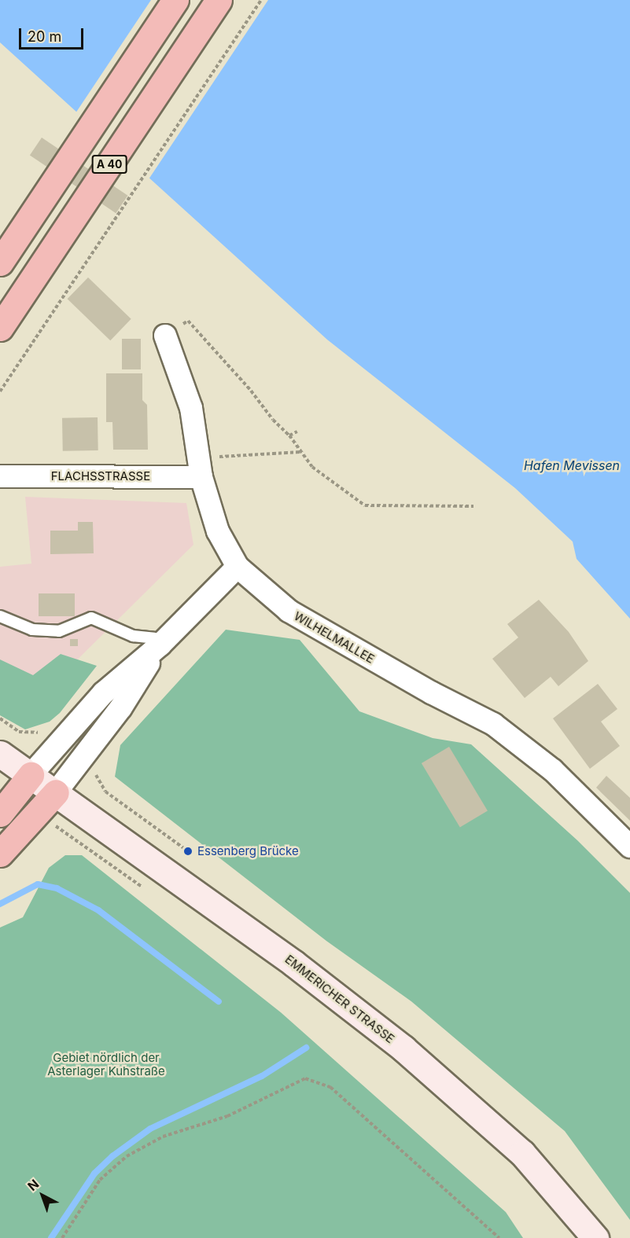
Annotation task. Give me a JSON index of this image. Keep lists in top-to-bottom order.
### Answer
{
  "streets": {
    "highway": ["A 40"],
    "main road": ["EMMERICHER STRASSE"],
    "street": ["FLACHSSTRASSE", "WILHELMALLEE"]
  },
  "crossings": [
    ["FLACHSSTRASSE", "WILHELMALLEE"]
  ],
  "water": ["Hafen Mevissen"],
  "parks": ["Gebiet nördlich der Asterlager Kuhstraße"],
  "places": ["Essenberg Brücke"],
  "scale_bar": "20 m",
  "north": "top left"
}
